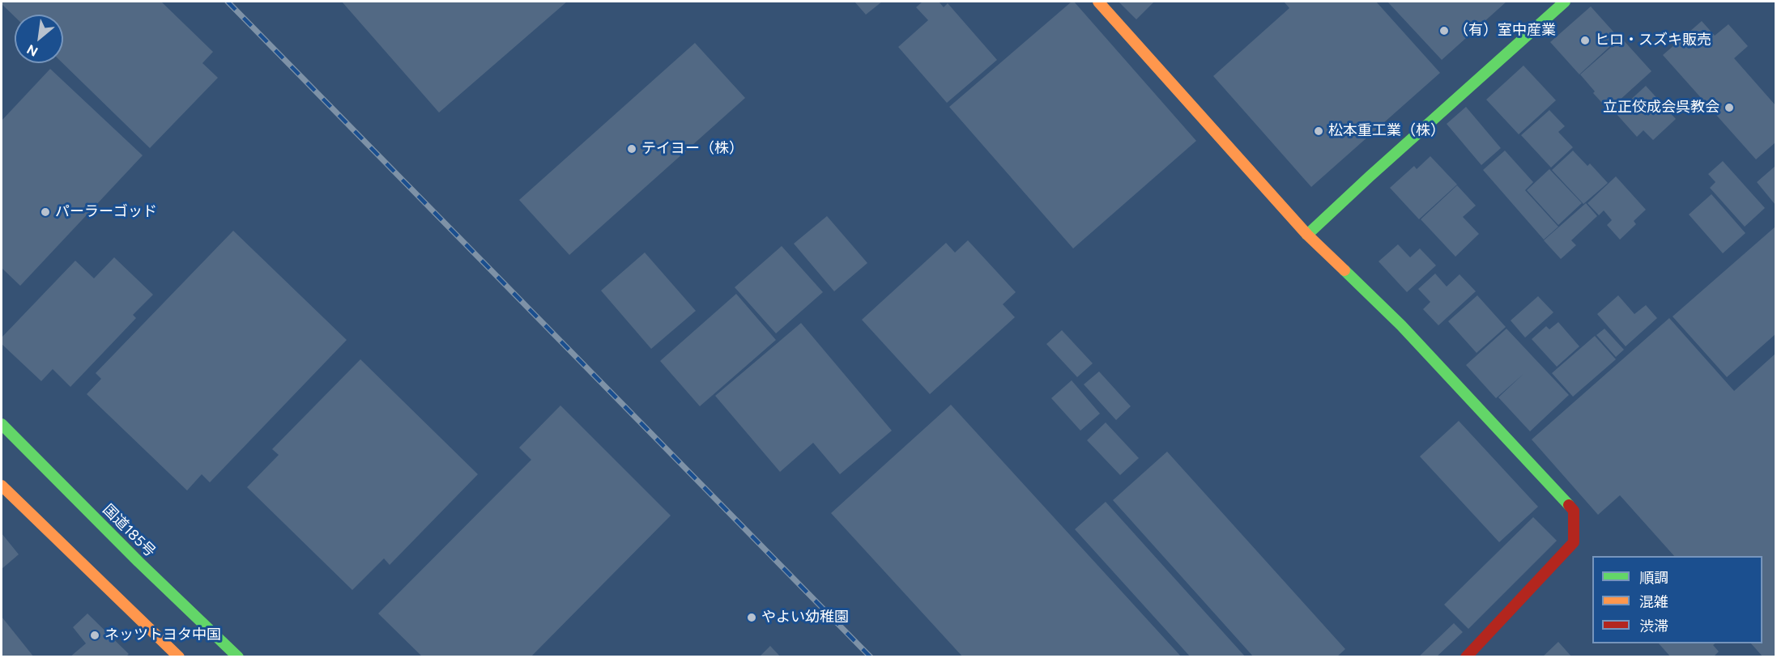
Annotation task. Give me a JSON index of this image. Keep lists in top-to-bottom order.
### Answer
{
  "streets": {
    "main road": ["国道185号"]
  },
  "places": [
    "（有）室中産業",
    "ヒロ・スズキ販売",
    "立正佼成会呉教会",
    "松本重工業（株）",
    "テイヨー（株）",
    "パーラーゴッド",
    "やよい幼稚園",
    "ネッツトヨタ中国"
  ],
  "legend": ["順調", "混雑", "渋滞"],
  "north": "bottom left"
}
